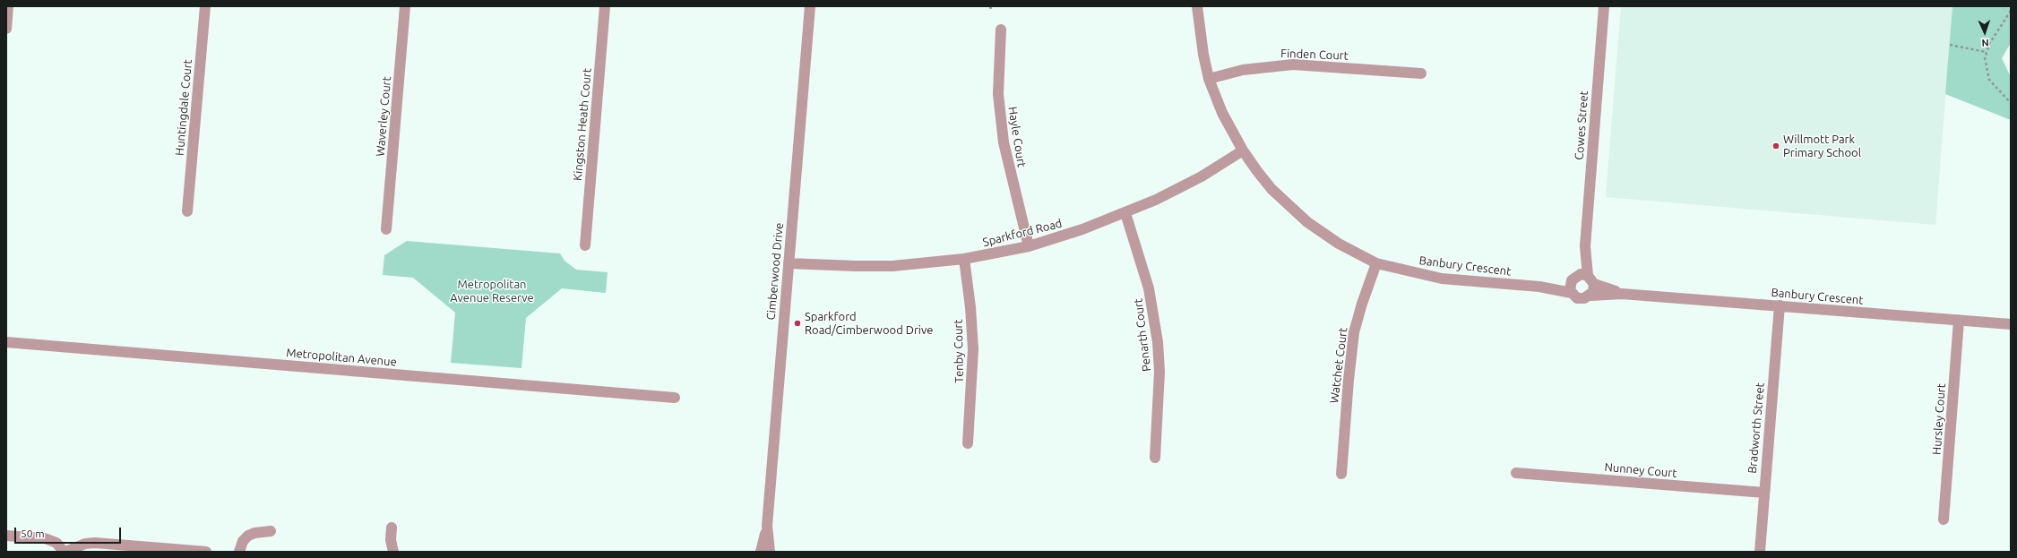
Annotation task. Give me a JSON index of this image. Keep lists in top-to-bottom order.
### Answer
{
  "streets": {
    "street": [
      "Finden Court",
      "Huntingdale Court",
      "Waverley Court",
      "Kingston Heath Court",
      "Cowes Street",
      "Hayle Court",
      "Sparkford Road",
      "Banbury Crescent",
      "Cimberwood Drive",
      "Penarth Court",
      "Tenby Court",
      "Metropolitan Avenue",
      "Watchet Court",
      "Hursley Court",
      "Bradworth Street",
      "Nunney Court"
    ]
  },
  "crossings": [
    ["Finden Court", "Banbury Crescent"],
    ["Cowes Street", "Banbury Crescent"],
    ["Hayle Court", "Sparkford Road"],
    ["Sparkford Road", "Banbury Crescent"],
    ["Sparkford Road", "Cimberwood Drive"],
    ["Sparkford Road", "Penarth Court"],
    ["Sparkford Road", "Tenby Court"],
    ["Banbury Crescent", "Watchet Court"],
    ["Banbury Crescent", "Hursley Court"],
    ["Banbury Crescent", "Bradworth Street"],
    ["Bradworth Street", "Nunney Court"]
  ],
  "parks": ["Metropolitan Avenue Reserve"],
  "places": ["Willmott Park Primary School", "Sparkford Road/Cimberwood Drive"],
  "scale_bar": "50 m",
  "north": "bottom"
}
